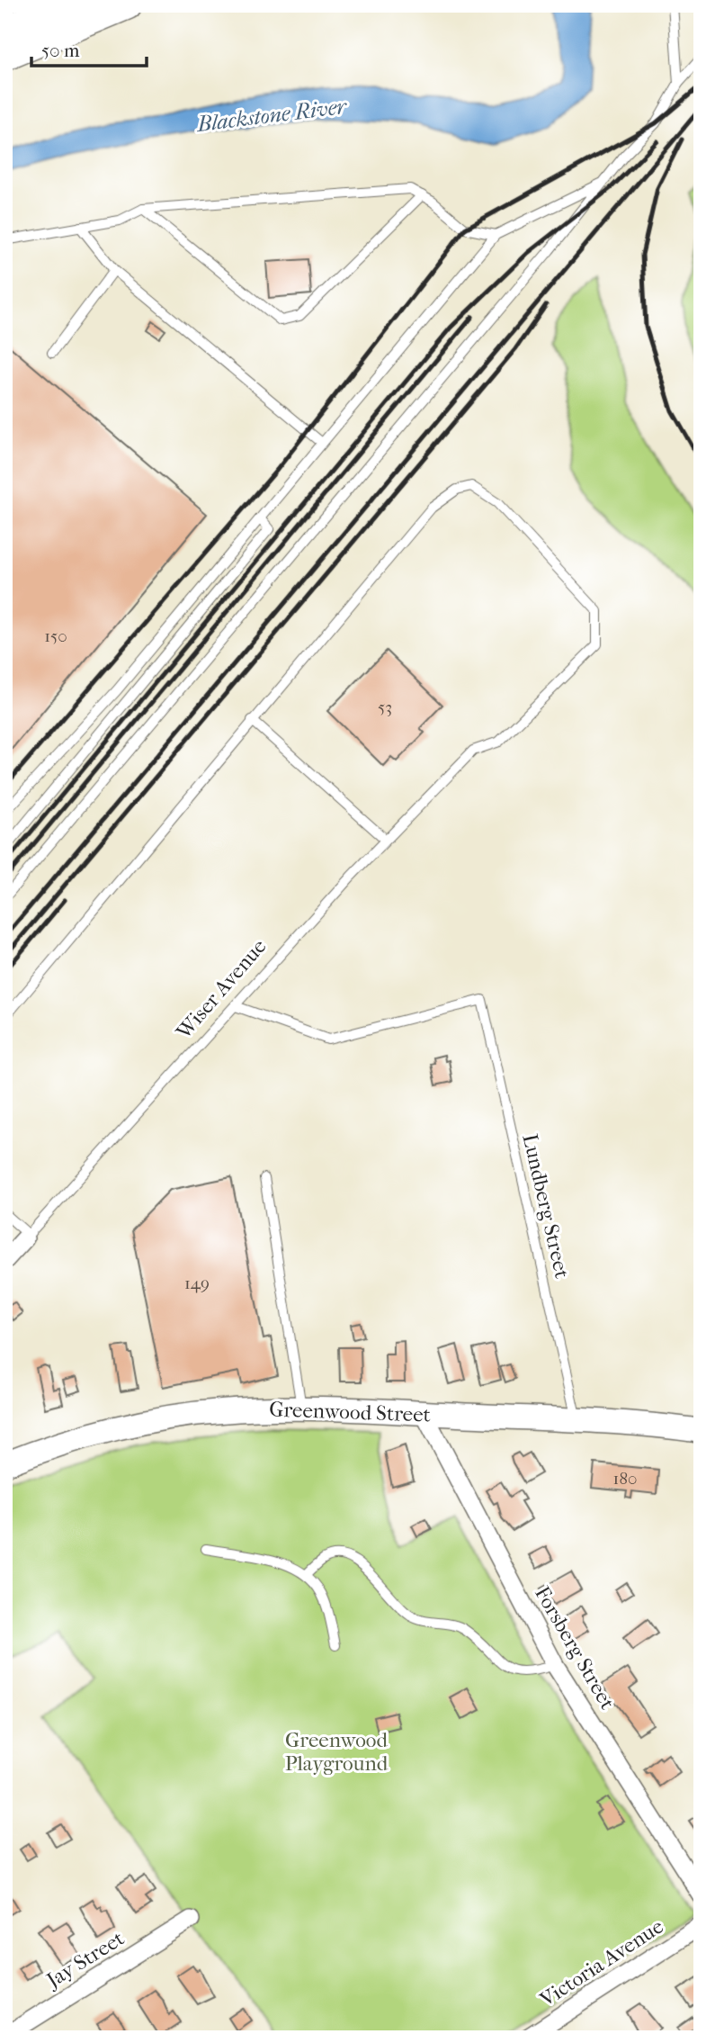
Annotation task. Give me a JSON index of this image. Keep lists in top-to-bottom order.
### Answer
{
  "streets": {
    "main road": ["Greenwood Street"],
    "street": [
      "Wiser Avenue",
      "Forsberg Street",
      "Jay Street",
      "Victoria Avenue"
    ],
    "lane": ["Lundberg Street"]
  },
  "crossings": [
    ["Wiser Avenue", "Lundberg Street"],
    ["Lundberg Street", "Greenwood Street"],
    ["Greenwood Street", "Forsberg Street"]
  ],
  "water": ["Blackstone River"],
  "parks": ["Greenwood Playground"],
  "house_numbers": [
    "150",
    "53",
    "149",
    "180"
  ],
  "scale_bar": "50 m"
}
